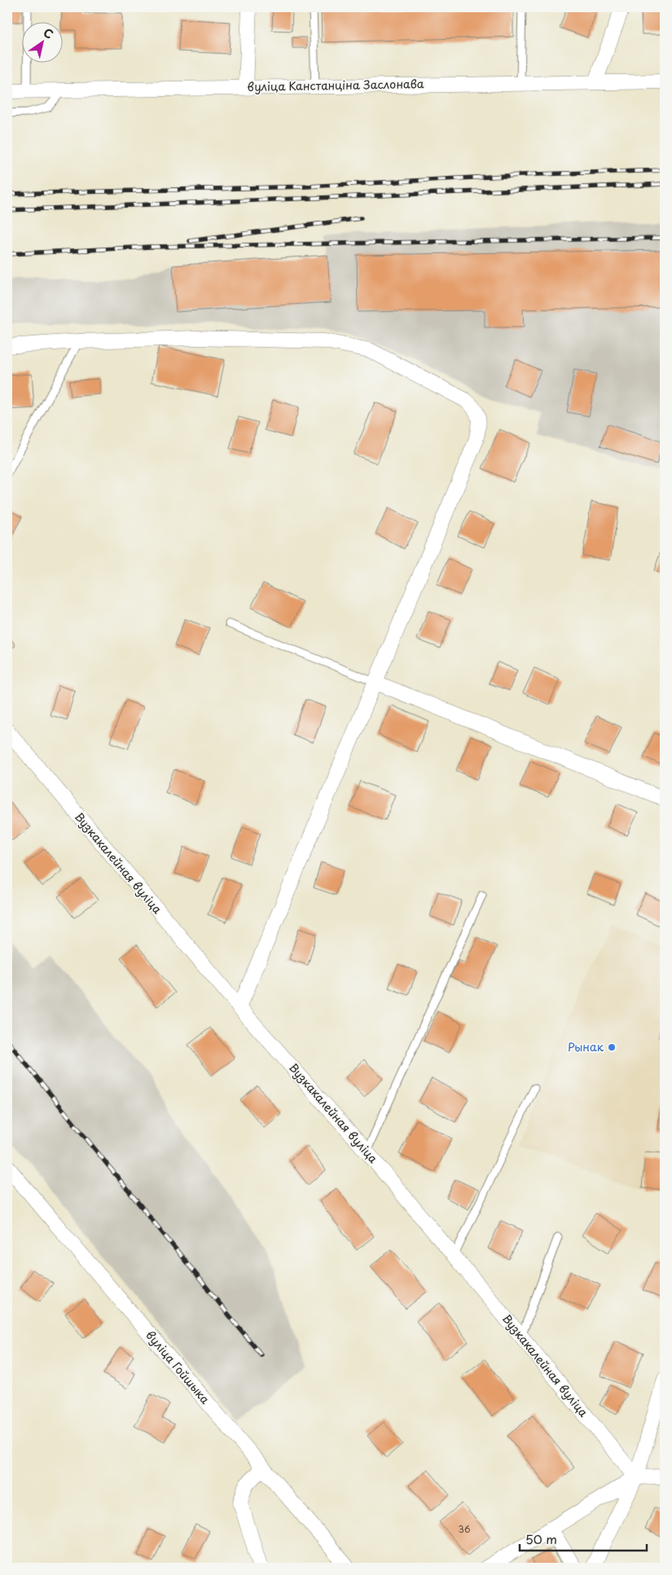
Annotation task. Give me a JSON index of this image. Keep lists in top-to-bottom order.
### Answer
{
  "streets": {
    "street": ["вуліца Канстанціна Заслонава", "Вузкакалейная вуліца", "вуліца Гойшыка"]
  },
  "places": ["Рынак"],
  "house_numbers": ["36"],
  "scale_bar": "50 m",
  "north": "top right"
}
